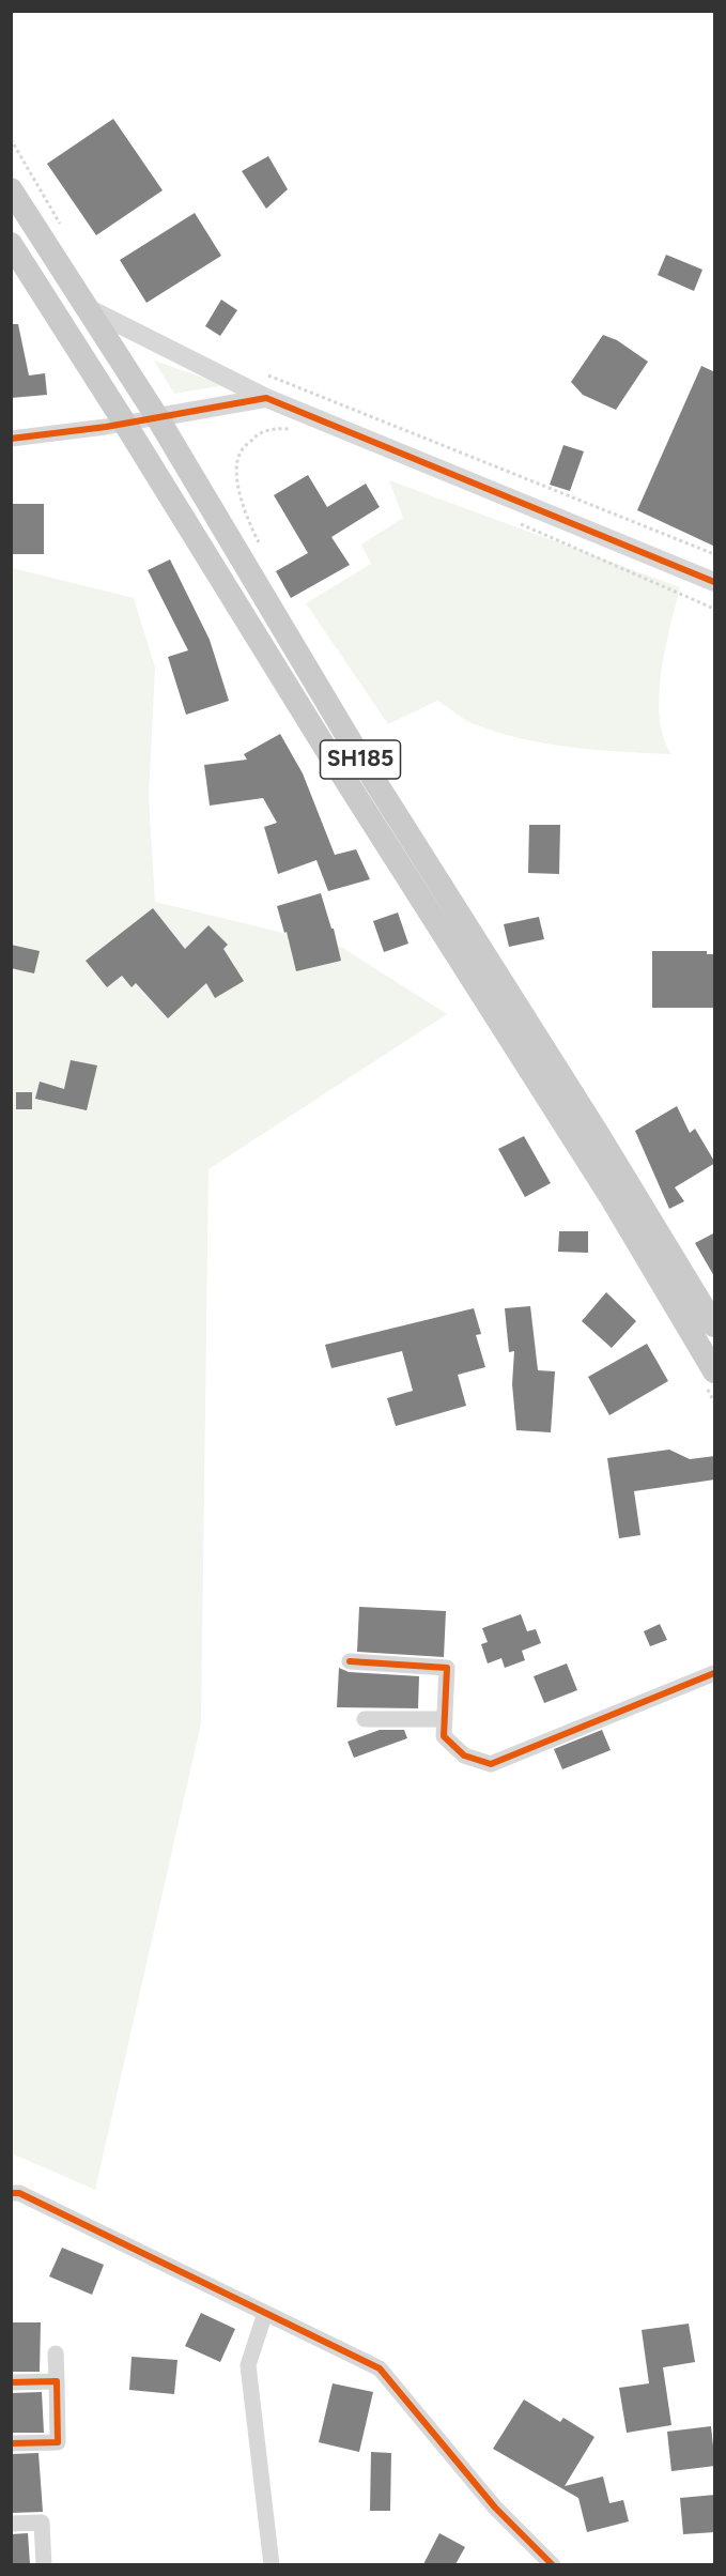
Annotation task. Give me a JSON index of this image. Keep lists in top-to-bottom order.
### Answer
{
  "streets": {
    "main road": ["SH185"]
  }
}
